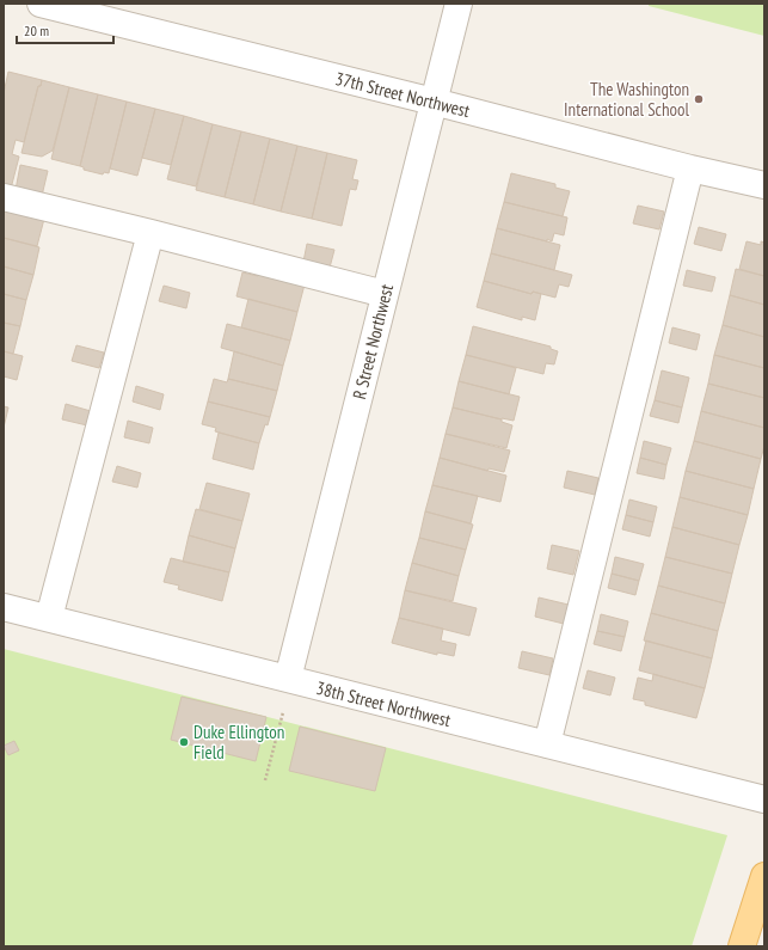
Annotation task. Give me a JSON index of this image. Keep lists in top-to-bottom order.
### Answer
{
  "streets": {
    "street": ["37th Street Northwest", "R Street Northwest", "38th Street Northwest"]
  },
  "crossings": [
    ["37th Street Northwest", "R Street Northwest"],
    ["R Street Northwest", "38th Street Northwest"]
  ],
  "places": ["The Washington International School", "Duke Ellington Field"],
  "scale_bar": "20 m"
}
